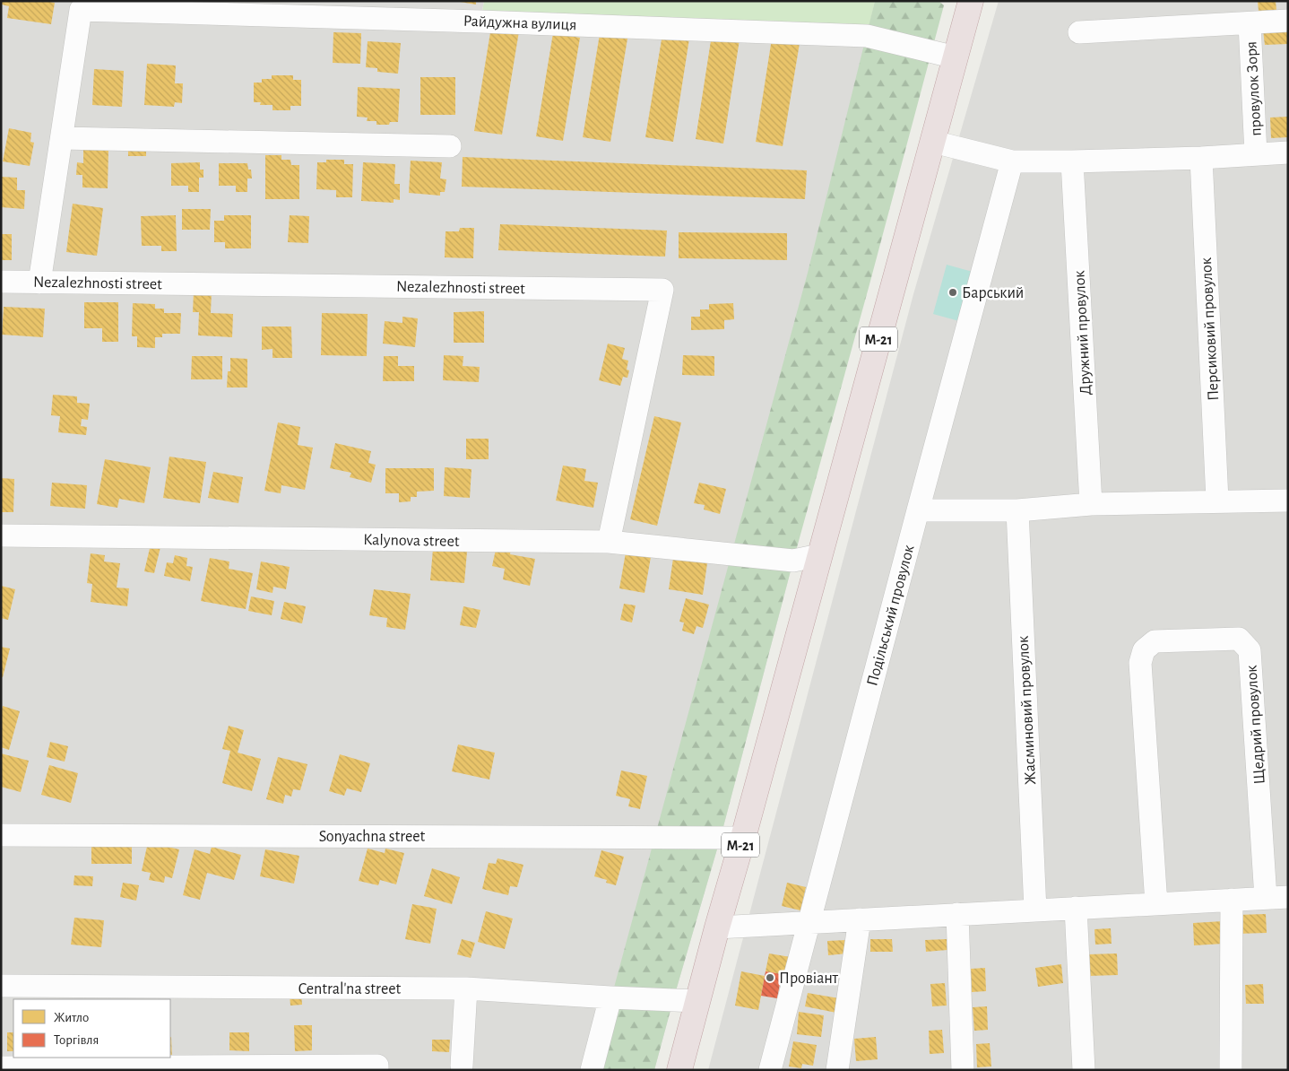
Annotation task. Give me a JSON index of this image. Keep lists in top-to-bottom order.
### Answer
{
  "streets": {
    "highway": ["М-21"],
    "street": [
      "Райдужна вулиця",
      "провулок Зоря",
      "Nezalezhnosti street",
      "Персиковий провулок",
      "Дружний провулок",
      "Kalynova street",
      "Подільський провулок",
      "Жасминовий провулок",
      "Щедрий провулок",
      "Sonyachna street",
      "Central'na street"
    ]
  },
  "crossings": [
    ["Райдужна вулиця", "М-21"],
    ["Nezalezhnosti street", "Kalynova street"],
    ["М-21", "Kalynova street"],
    ["М-21", "Sonyachna street"],
    ["М-21", "Central'na street"]
  ],
  "places": ["Барський", "Провіант"],
  "legend": ["Житло", "Торгівля"]
}
